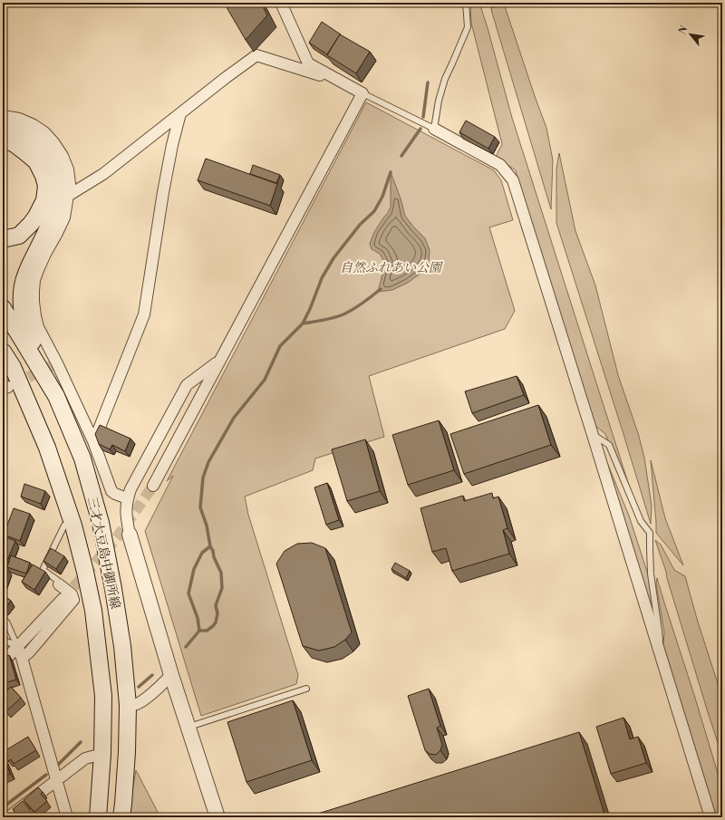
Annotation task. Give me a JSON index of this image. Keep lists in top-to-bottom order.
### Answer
{
  "streets": {
    "main road": ["三才大豆島中御所線"]
  },
  "parks": ["自然ふれあい公園"],
  "north": "top left"
}
